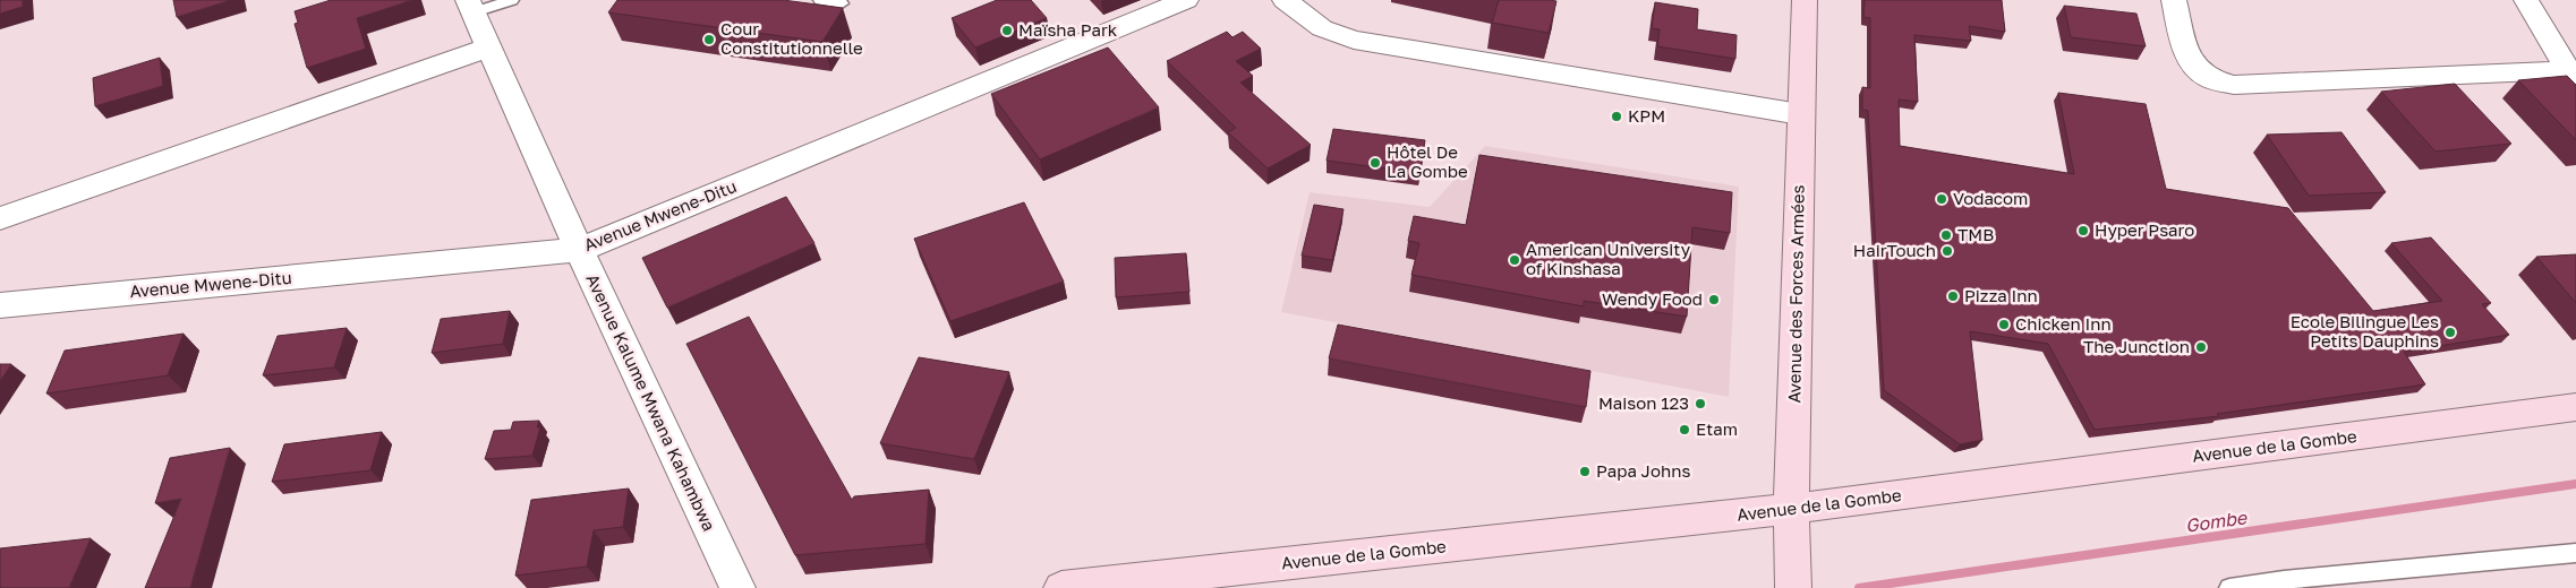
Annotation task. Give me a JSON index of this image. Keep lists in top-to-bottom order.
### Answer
{
  "streets": {
    "street": [
      "Avenue Mwene-Ditu",
      "Avenue des Forces Armées",
      "Avenue Kalume Mwana Kahambwa",
      "Avenue de la Gombe"
    ]
  },
  "crossings": [
    ["Avenue Mwene-Ditu", "Avenue Kalume Mwana Kahambwa"],
    ["Avenue des Forces Armées", "Avenue de la Gombe"]
  ],
  "water": ["Gombe"],
  "places": [
    "Maïsha Park",
    "Cour Constitutionnelle",
    "KPM",
    "Hôtel De La Gombe",
    "Vodacom",
    "Hyper Psaro",
    "TMB",
    "HairTouch",
    "American University of Kinshasa",
    "Pizza Inn",
    "Wendy Food",
    "Chicken Inn",
    "Ecole Bilingue Les Petits Dauphins",
    "The Junction",
    "Maison 123",
    "Etam",
    "Papa Johns"
  ]
}
